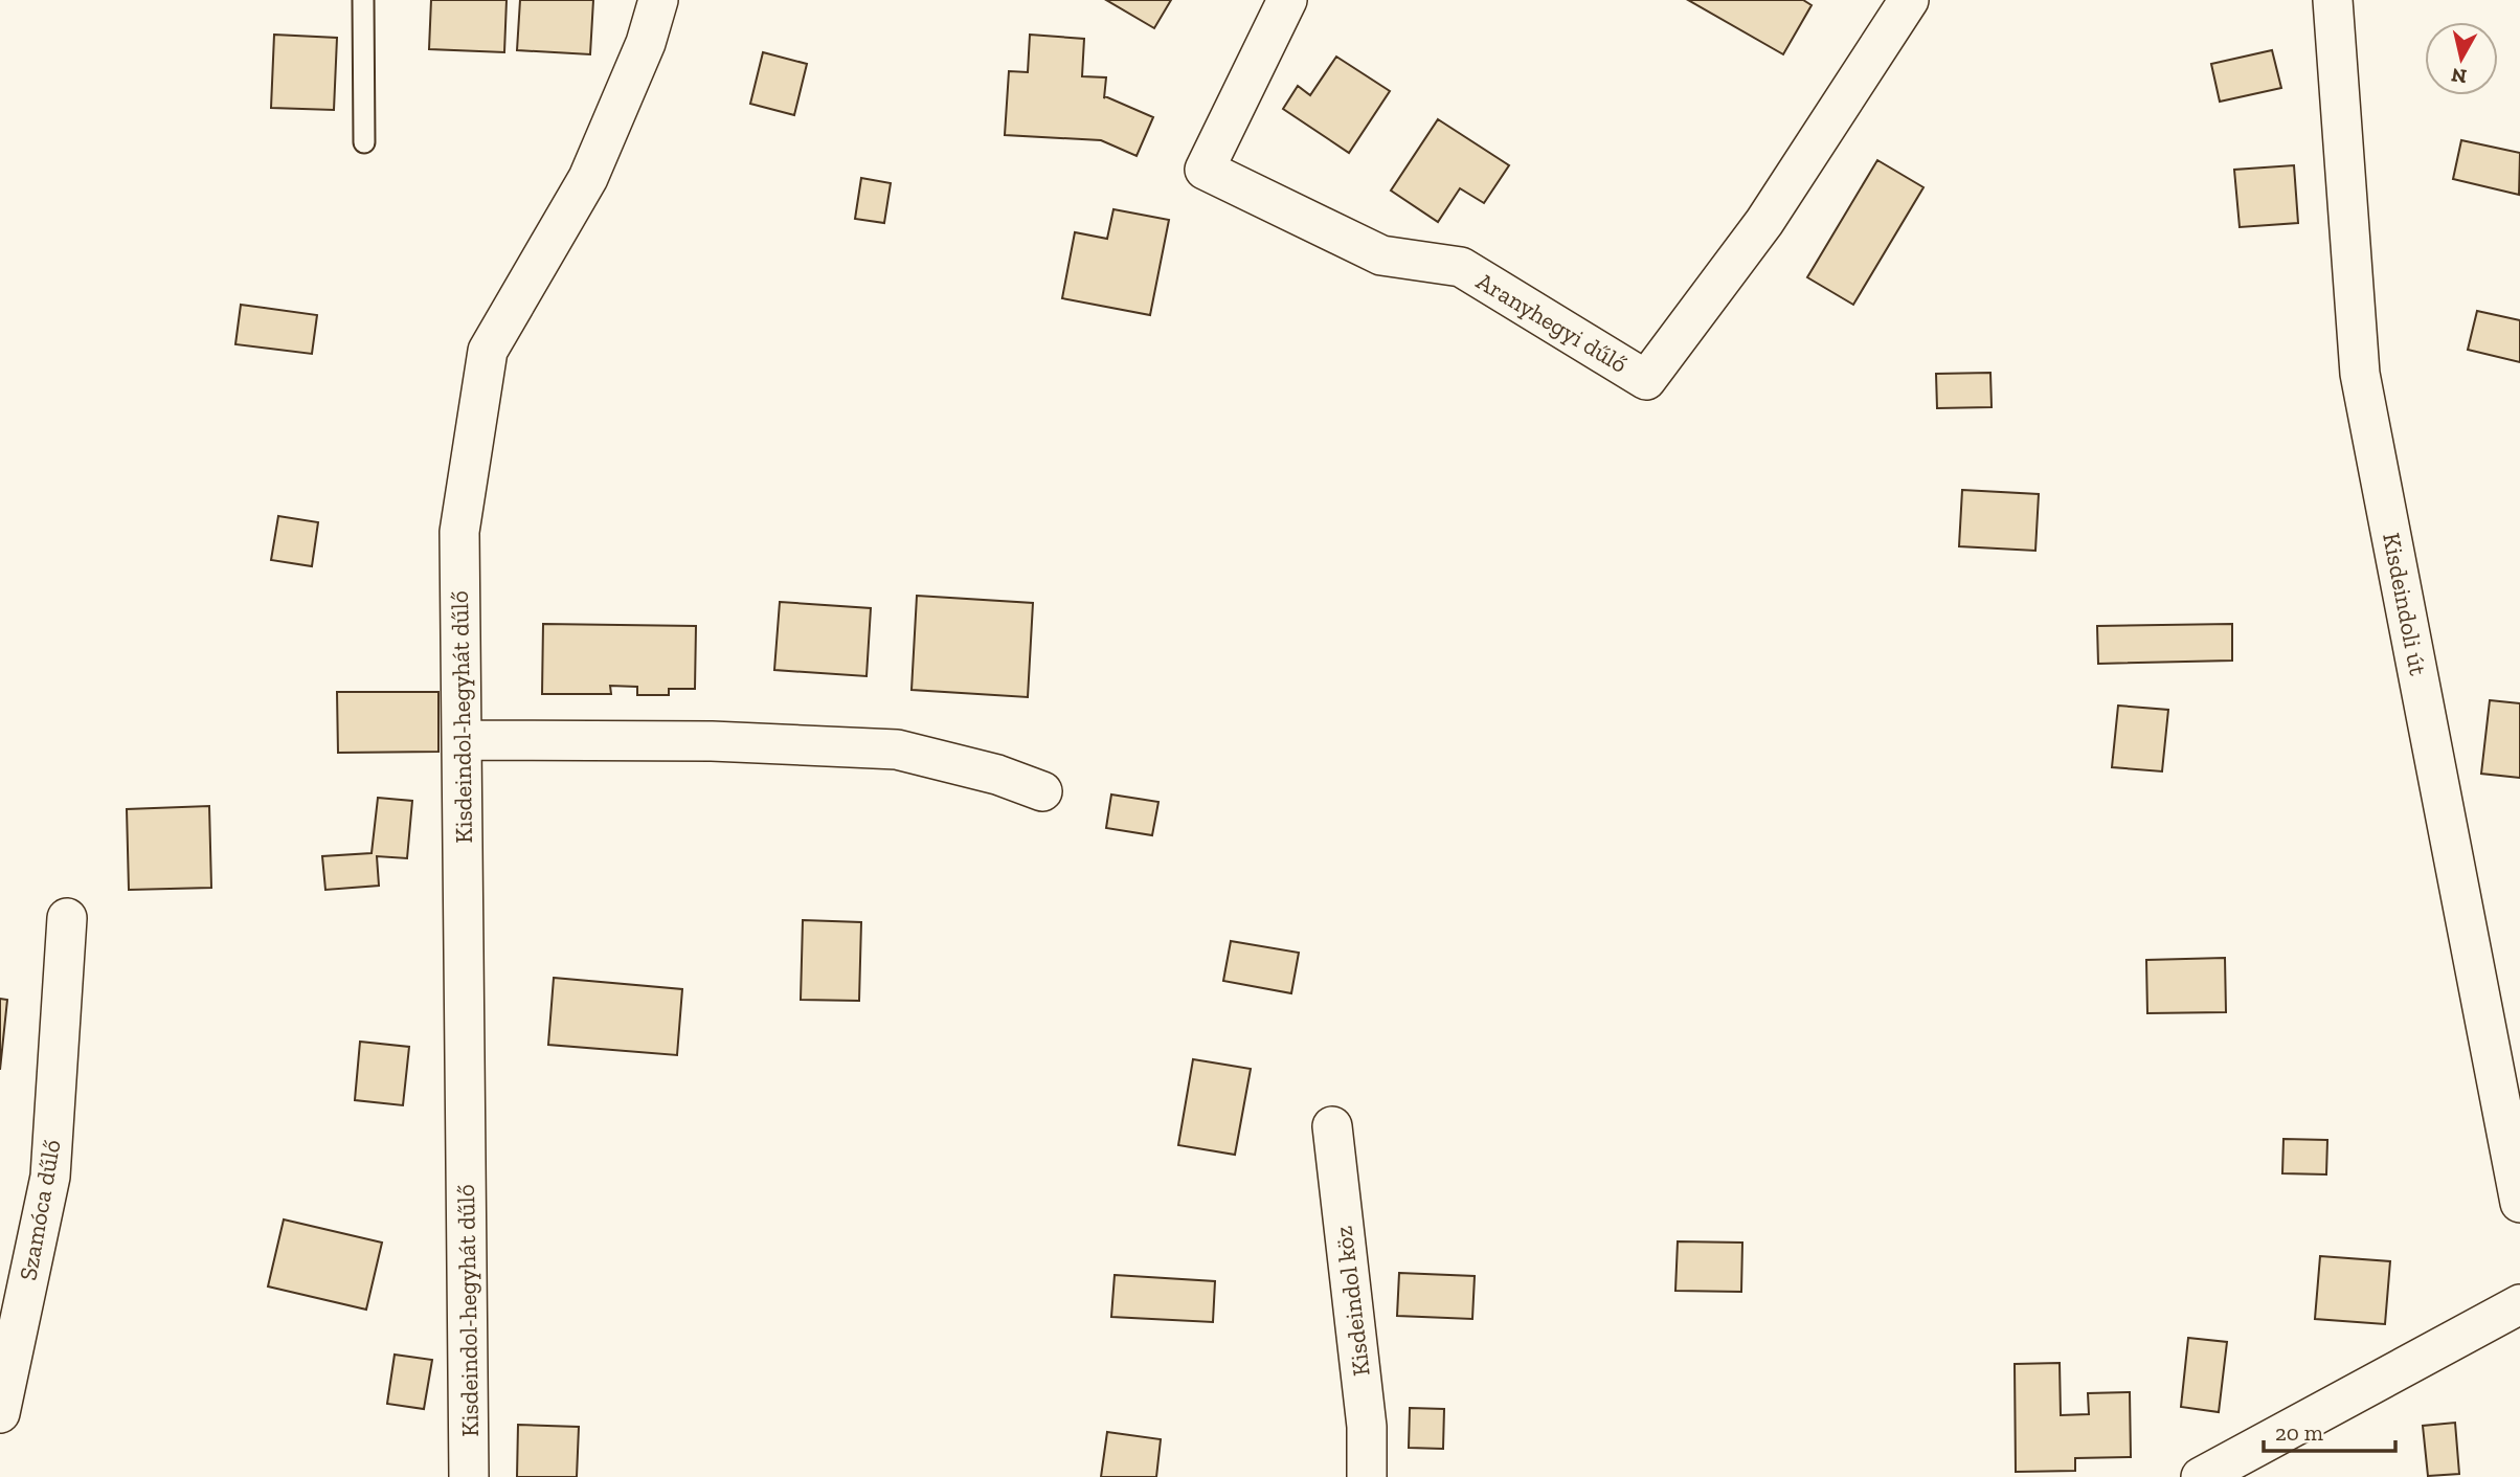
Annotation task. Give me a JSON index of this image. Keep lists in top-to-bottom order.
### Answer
{
  "streets": {
    "street": [
      "Aranyhegyi dűlő",
      "Kisdeindoli út",
      "Kisdeindol-hegyhát dűlő",
      "Szamóca dűlő",
      "Kisdeindol köz"
    ]
  },
  "scale_bar": "20 m",
  "north": "bottom"
}
